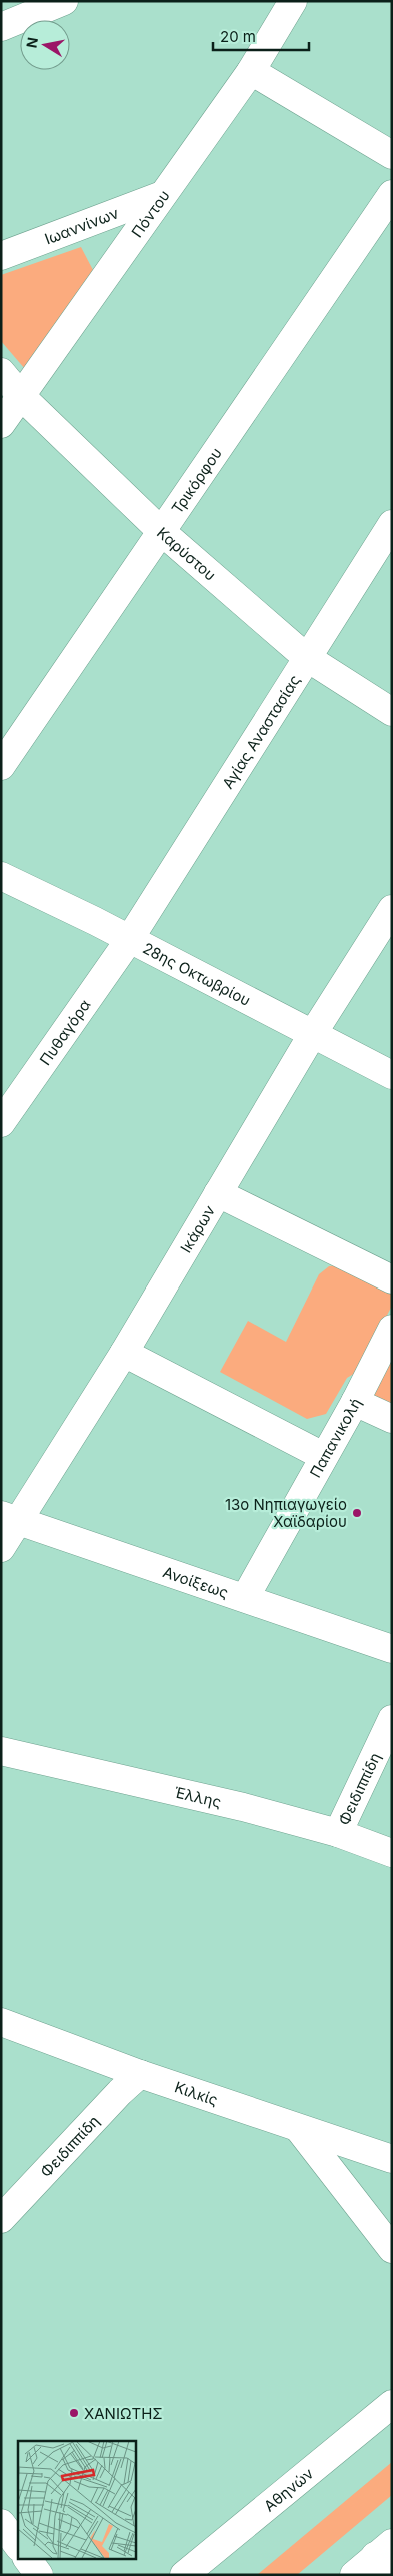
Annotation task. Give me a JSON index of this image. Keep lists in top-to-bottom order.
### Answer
{
  "streets": {
    "main road": [
      "Πόντου",
      "Ιωαννίνων",
      "Τρικόρφου",
      "Καρύστου",
      "Αγίας Αναστασίας",
      "28ης Οκτωβρίου",
      "Πυθαγόρα",
      "Ικάρων",
      "Παπανικολή",
      "Ανοίξεως",
      "Φειδιππίδη",
      "Έλλης",
      "Κιλκίς",
      "Αθηνών"
    ]
  },
  "crossings": [
    ["Πόντου", "Ιωαννίνων"],
    ["Πόντου", "Καρύστου"],
    ["Τρικόρφου", "Καρύστου"],
    ["Καρύστου", "Αγίας Αναστασίας"],
    ["Αγίας Αναστασίας", "28ης Οκτωβρίου"],
    ["Αγίας Αναστασίας", "Πυθαγόρα"],
    ["28ης Οκτωβρίου", "Πυθαγόρα"],
    ["28ης Οκτωβρίου", "Ικάρων"],
    ["Ικάρων", "Ανοίξεως"],
    ["Παπανικολή", "Ανοίξεως"],
    ["Φειδιππίδη", "Έλλης"],
    ["Φειδιππίδη", "Κιλκίς"]
  ],
  "places": ["13ο Νηπιαγωγείο Χαϊδαρίου", "ΧΑΝΙΩΤΗΣ"],
  "scale_bar": "20 m",
  "north": "left"
}
